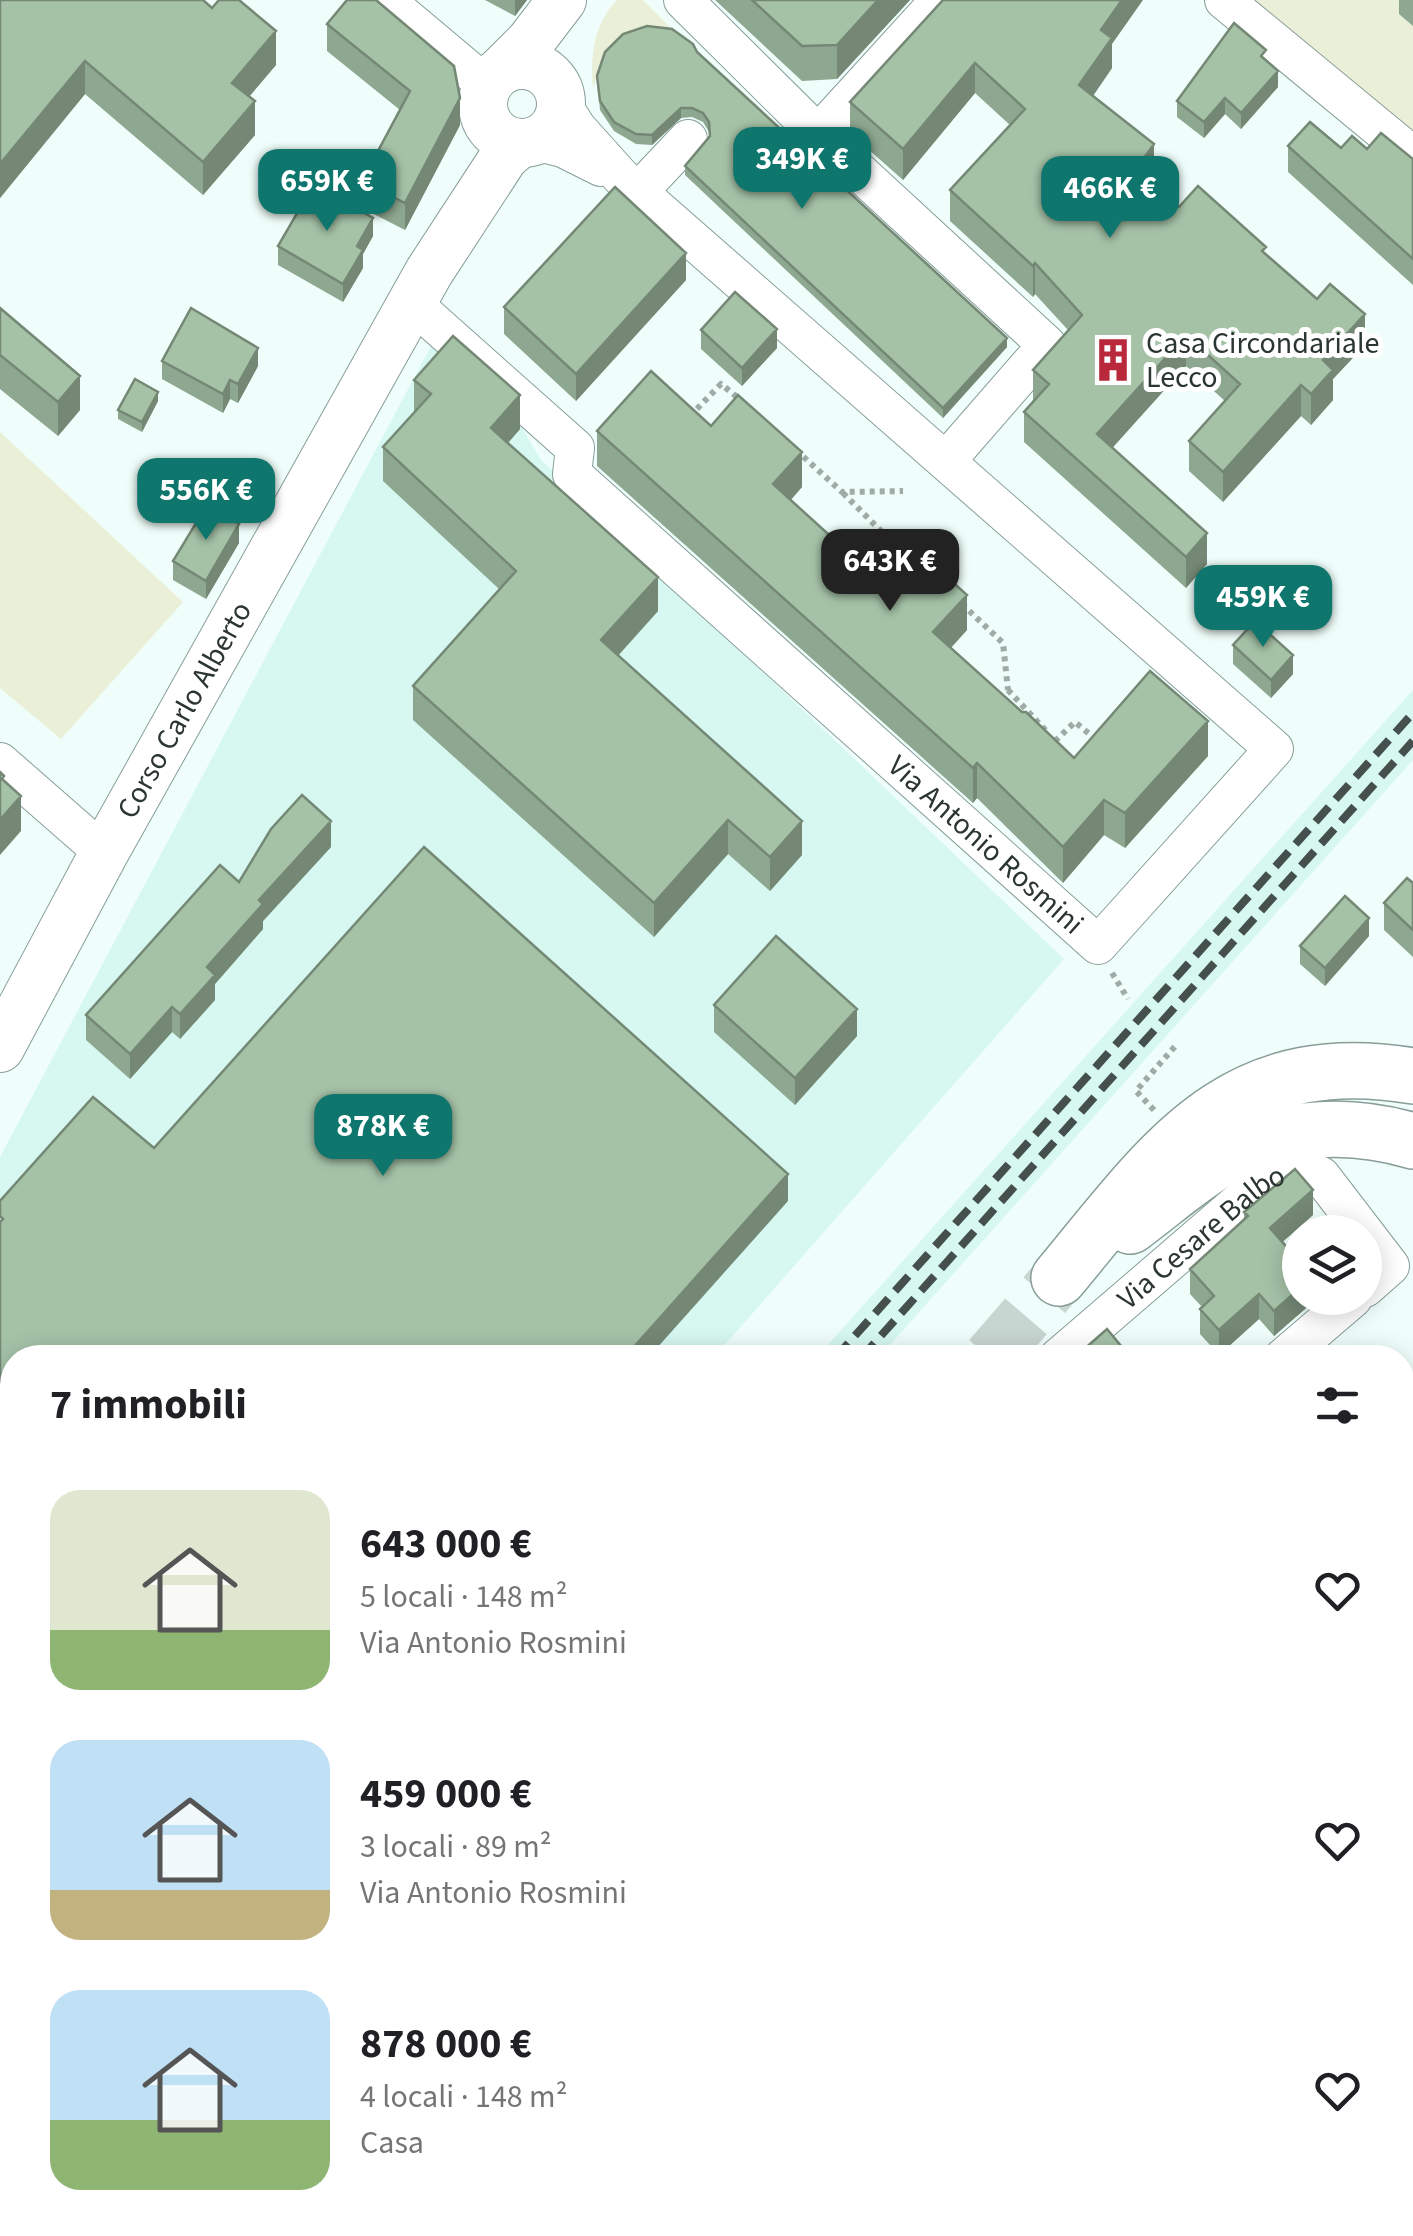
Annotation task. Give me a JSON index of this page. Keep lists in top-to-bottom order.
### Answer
{
  "streets": {
    "main road": ["Corso Carlo Alberto"],
    "street": ["Via Antonio Rosmini", "Via Cesare Balbo"]
  },
  "crossings": [
    ["Corso Carlo Alberto", "Via Antonio Rosmini"]
  ],
  "places": {
    "building": ["Casa Circondariale Lecco"]
  },
  "page": {
    "price": [
      "349K €",
      "659K €",
      "466K €",
      "556K €",
      "643K €",
      "459K €",
      "878K €"
    ],
    "heading": "7 immobili",
    "list": [
      {
        "name": "643 000 €",
        "note": "5 locali · 148 m² · Via Antonio Rosmini"
      },
      {
        "name": "459 000 €",
        "note": "3 locali · 89 m² · Via Antonio Rosmini"
      },
      {
        "name": "878 000 €",
        "note": "4 locali · 148 m² · Casa"
      }
    ]
  }
}
